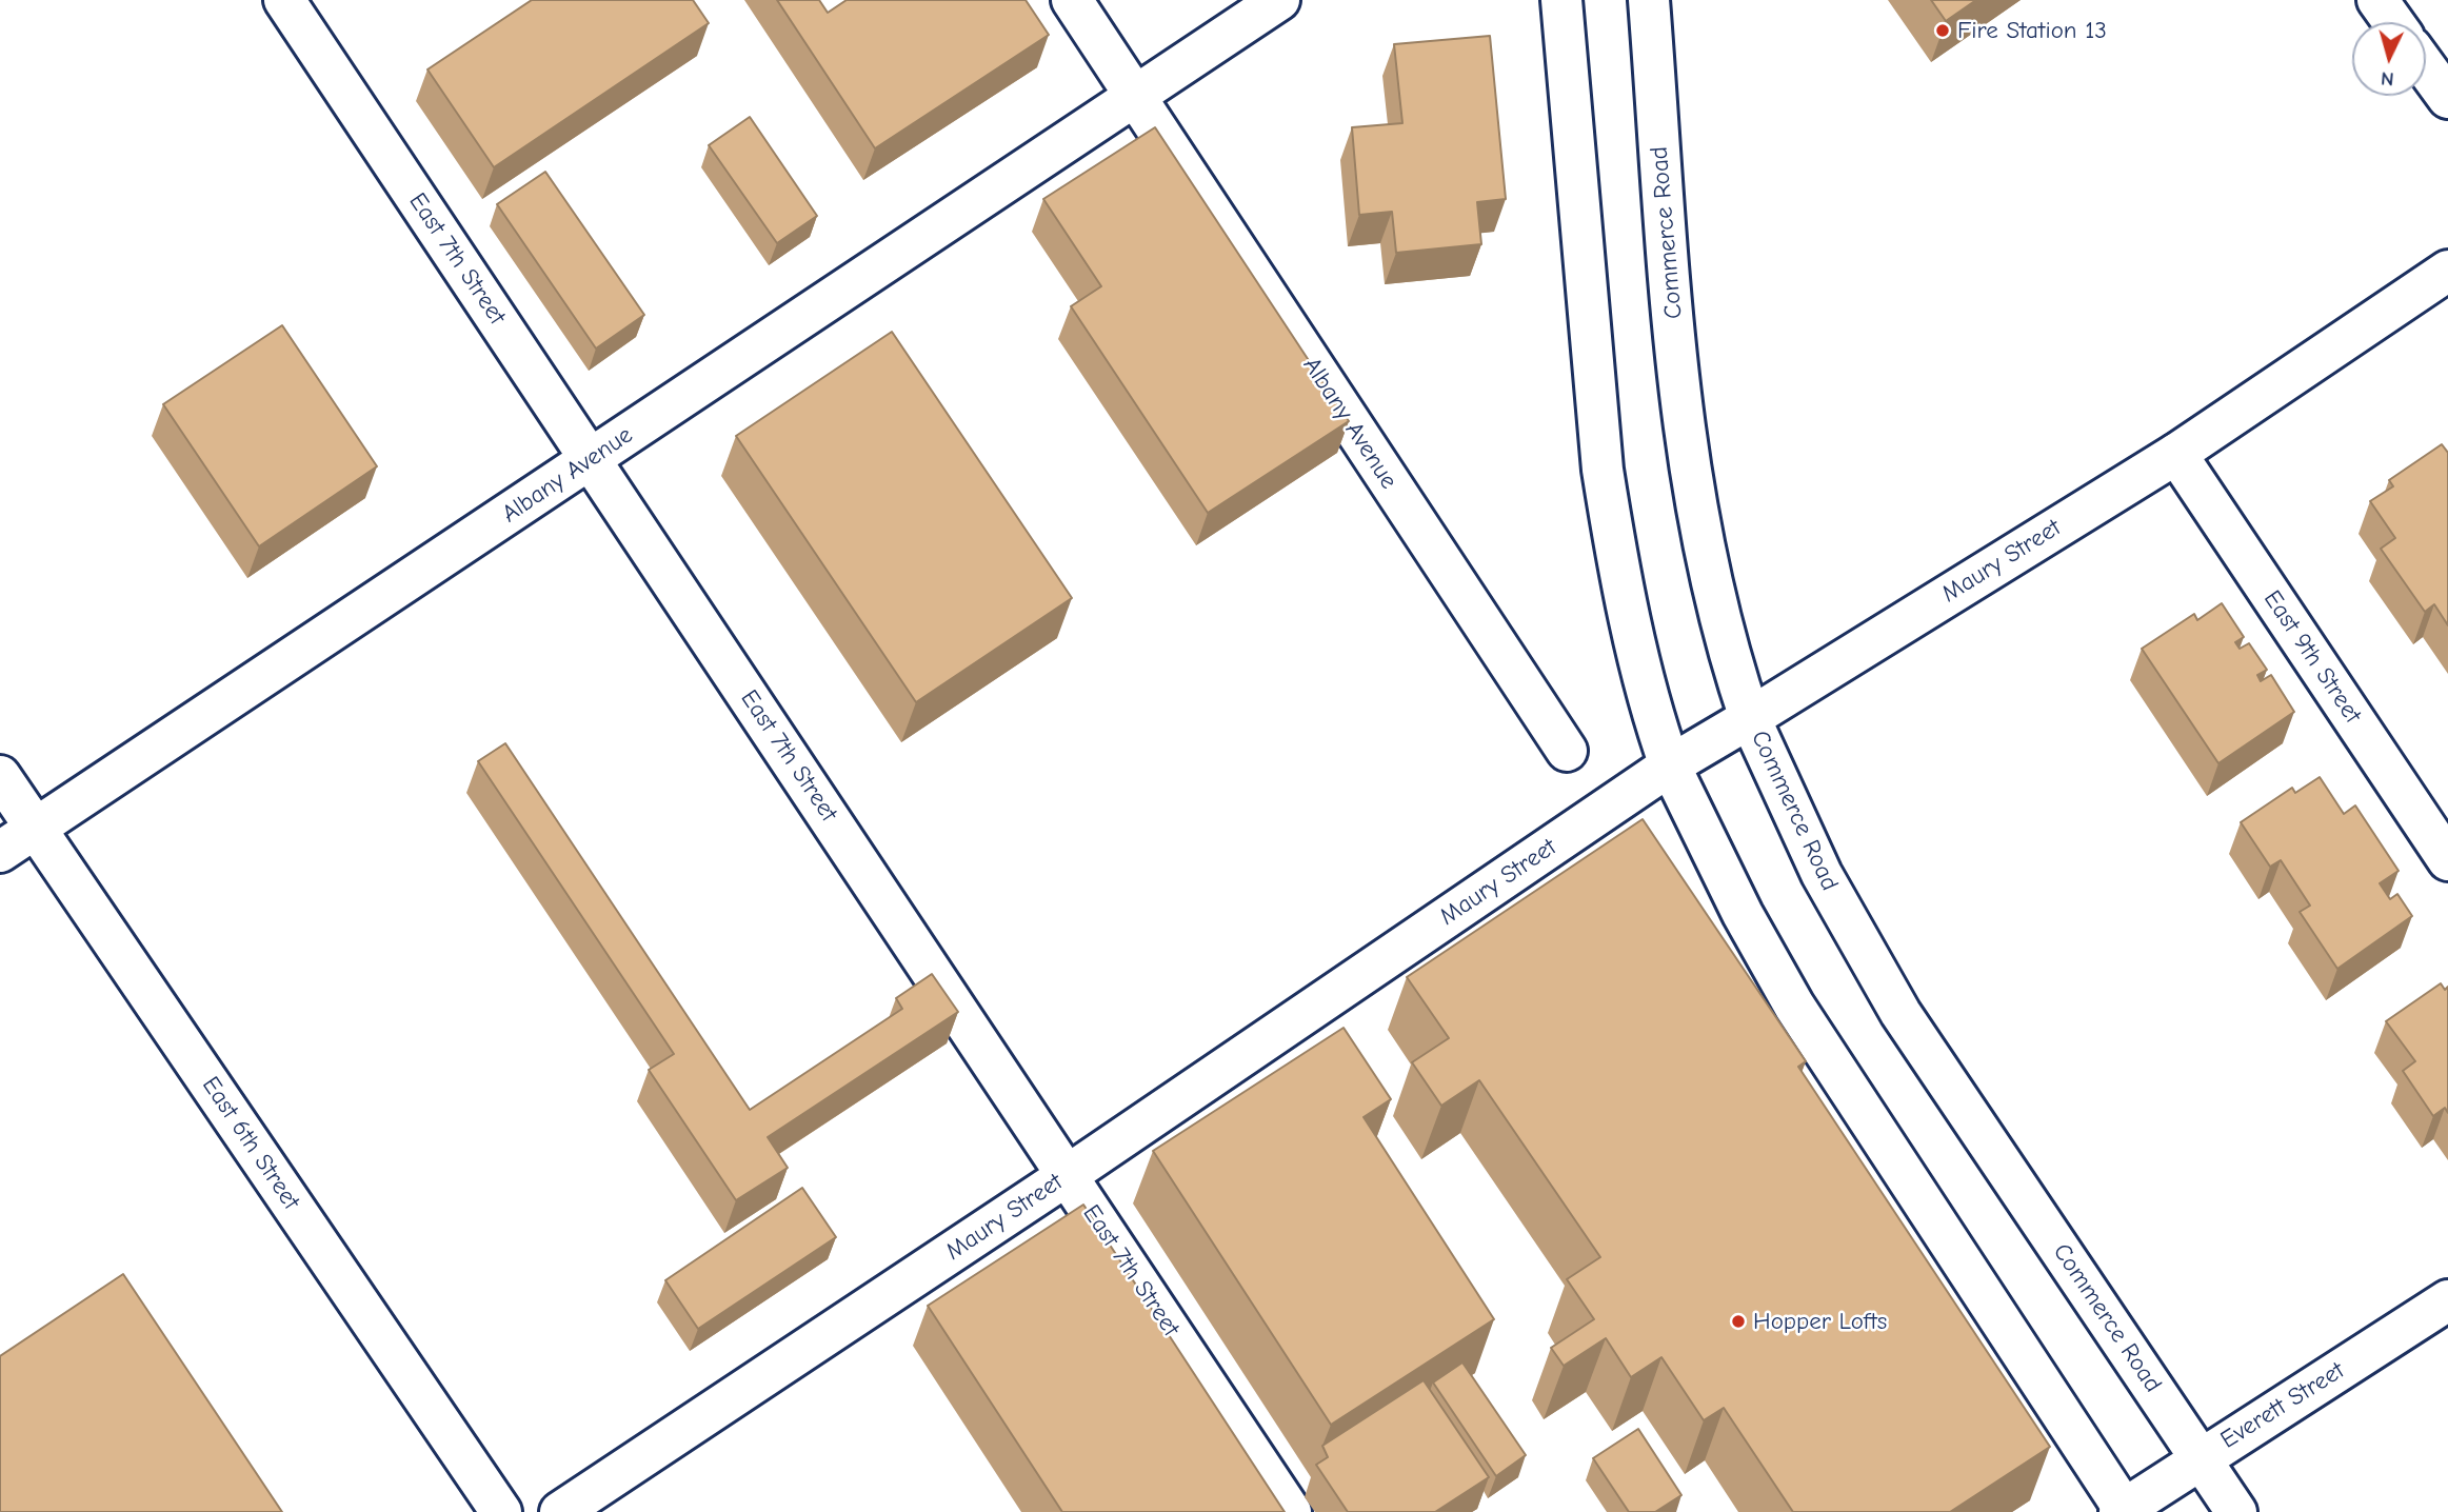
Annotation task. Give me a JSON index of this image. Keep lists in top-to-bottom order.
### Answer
{
  "streets": {
    "street": [
      "Commerce Road",
      "East 7th Street",
      "Albany Avenue",
      "Maury Street",
      "East 9th Street",
      "East 6th Street",
      "Everett Street"
    ]
  },
  "crossings": [
    ["Commerce Road", "Maury Street"],
    ["Commerce Road", "Everett Street"],
    ["East 7th Street", "Albany Avenue"],
    ["East 7th Street", "Maury Street"],
    ["Albany Avenue", "East 6th Street"],
    ["Maury Street", "East 9th Street"]
  ],
  "places": ["Fire Station 13", "Hopper Lofts"],
  "north": "bottom"
}
